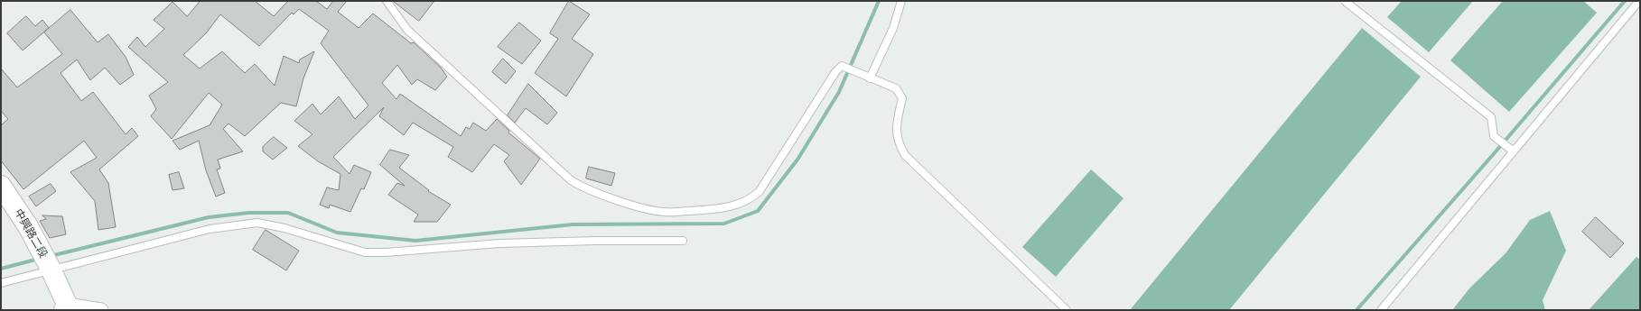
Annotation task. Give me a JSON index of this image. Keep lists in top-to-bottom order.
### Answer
{
  "streets": {
    "main road": ["中興路二段"]
  }
}
